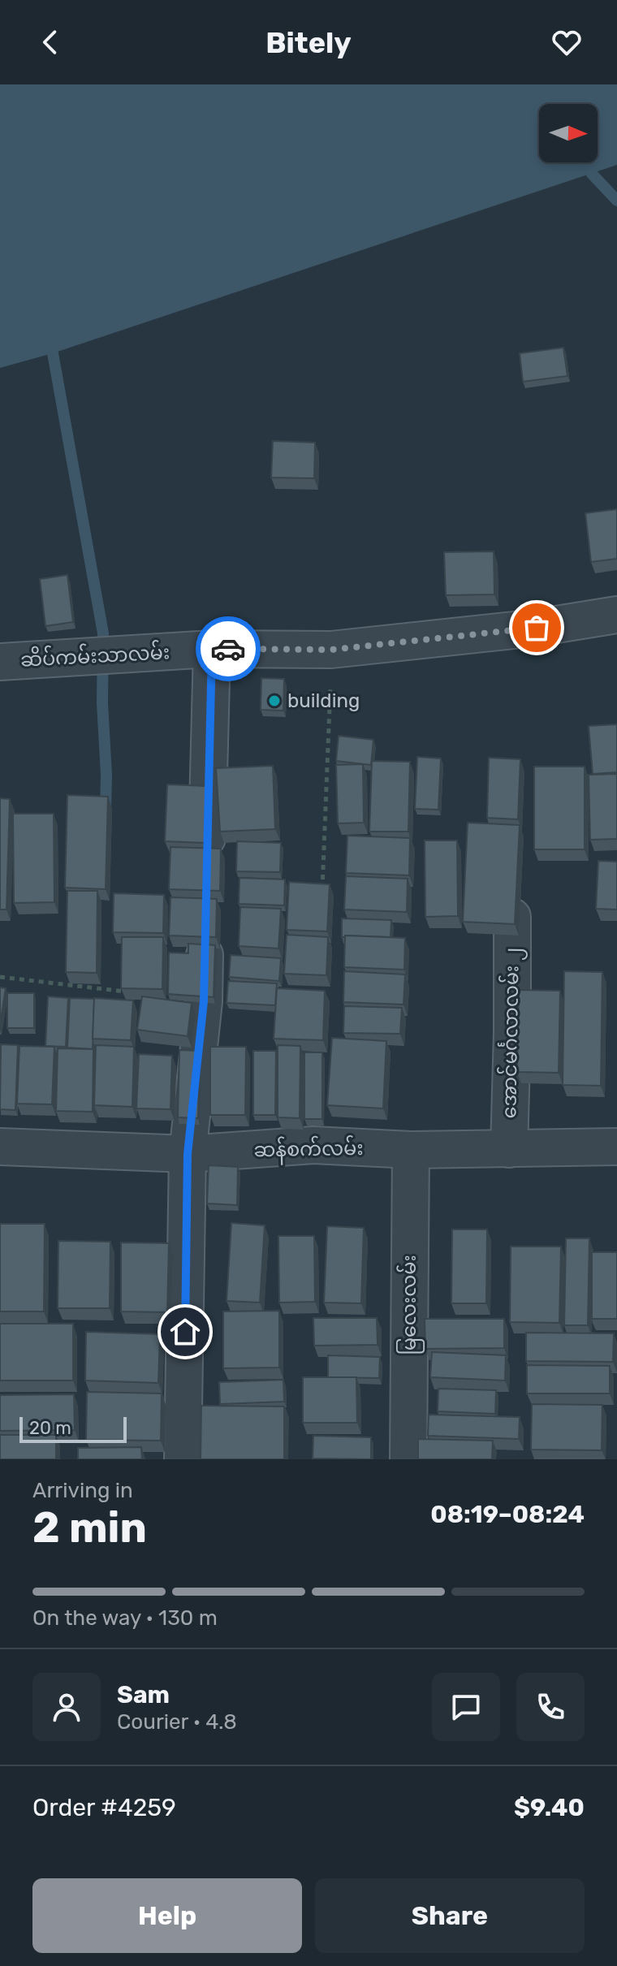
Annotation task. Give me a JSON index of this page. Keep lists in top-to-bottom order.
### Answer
{
  "streets": {
    "street": [
      "ဆိပ်ကမ်းသာလမ်း",
      "အောင်မင်္ဂလာလမ်း ၂",
      "ဆန်စက်လမ်း",
      "မြလေးလမ်း"
    ]
  },
  "crossings": [
    ["အောင်မင်္ဂလာလမ်း ၂", "ဆန်စက်လမ်း"],
    ["ဆန်စက်လမ်း", "မြလေးလမ်း"]
  ],
  "places": ["building"],
  "scale_bar": "20 m",
  "north": "right",
  "page": {
    "header": "Bitely",
    "scale": "20 m",
    "heading": ["2 min", "Arriving in", "08:19–08:24"],
    "panel": [
      "Sam",
      "Courier · 4.8",
      "Order #4259",
      "$9.40"
    ],
    "bar": "On the way · 130 m",
    "buttons": ["Help", "Share"]
  }
}
